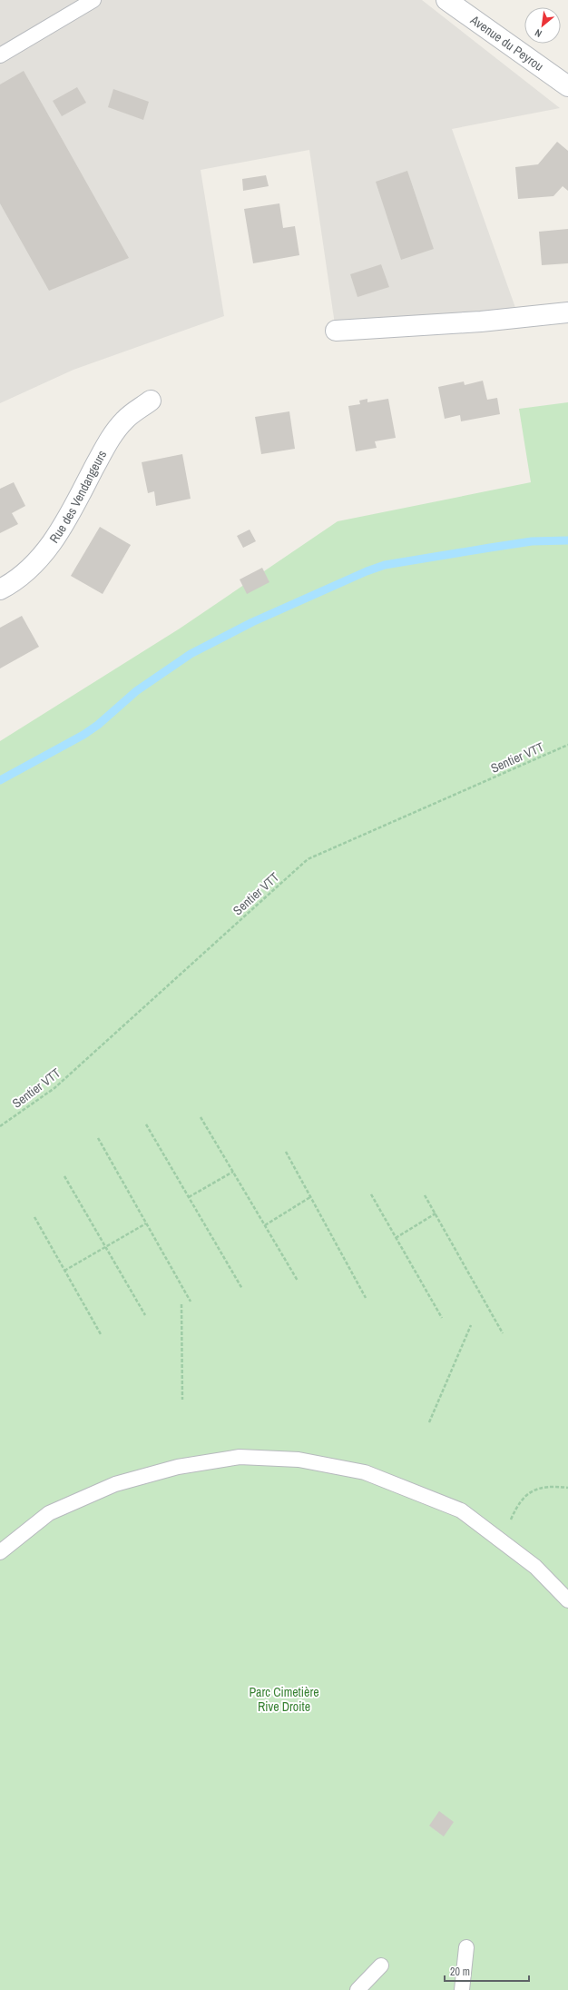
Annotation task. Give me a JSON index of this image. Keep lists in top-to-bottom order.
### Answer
{
  "streets": {
    "street": ["Avenue du Peyrou", "Rue des Vendangeurs"],
    "path": ["Sentier VTT"]
  },
  "parks": ["Parc Cimetière Rive Droite"],
  "scale_bar": "20 m",
  "north": "bottom left"
}
